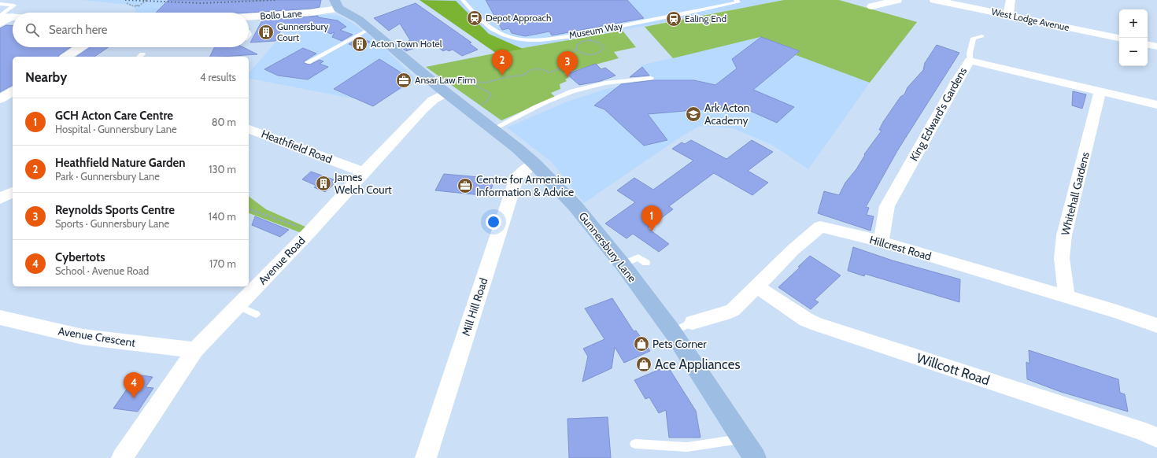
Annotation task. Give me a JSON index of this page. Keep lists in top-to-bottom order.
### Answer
{
  "streets": {
    "main road": ["Gunnersbury Lane"],
    "street": [
      "Bollo Lane",
      "West Lodge Avenue",
      "King Edward's Gardens",
      "Heathfield Road",
      "Whitehall Gardens",
      "Hillcrest Road",
      "Avenue Road",
      "Mill Hill Road",
      "Avenue Crescent",
      "Willcott Road"
    ],
    "lane": ["Museum Way"]
  },
  "crossings": [
    ["Bollo Lane", "Gunnersbury Lane"],
    ["King Edward's Gardens", "Whitehall Gardens"],
    ["King Edward's Gardens", "Hillcrest Road"],
    ["Heathfield Road", "Avenue Road"],
    ["Whitehall Gardens", "Hillcrest Road"],
    ["Gunnersbury Lane", "Hillcrest Road"],
    ["Gunnersbury Lane", "Avenue Road"],
    ["Gunnersbury Lane", "Mill Hill Road"],
    ["Hillcrest Road", "Willcott Road"],
    ["Avenue Road", "Avenue Crescent"]
  ],
  "places": {
    "station": ["Depot Approach", "Ealing End"],
    "building": ["Gunnersbury Court", "Acton Town Hotel", "James Welch Court"],
    "office": ["Ansar Law Firm", "Centre for Armenian Information & Advice"],
    "school or university": ["Ark Acton Academy"],
    "shop": ["Pets Corner", "Ace Appliances"]
  },
  "page": {
    "map_buttons": ["+", "−"],
    "search": "Search here",
    "pins": [
      "2",
      "3",
      "1",
      "4"
    ],
    "heading": ["Nearby", "4 results"],
    "list": [
      {
        "mark": "1",
        "name": "GCH Acton Care Centre",
        "note": "Hospital · Gunnersbury Lane",
        "value": "80 m"
      },
      {
        "mark": "2",
        "name": "Heathfield Nature Garden",
        "note": "Park · Gunnersbury Lane",
        "value": "130 m"
      },
      {
        "mark": "3",
        "name": "Reynolds Sports Centre",
        "note": "Sports · Gunnersbury Lane",
        "value": "140 m"
      },
      {
        "mark": "4",
        "name": "Cybertots",
        "note": "School · Avenue Road",
        "value": "170 m"
      }
    ]
  }
}
